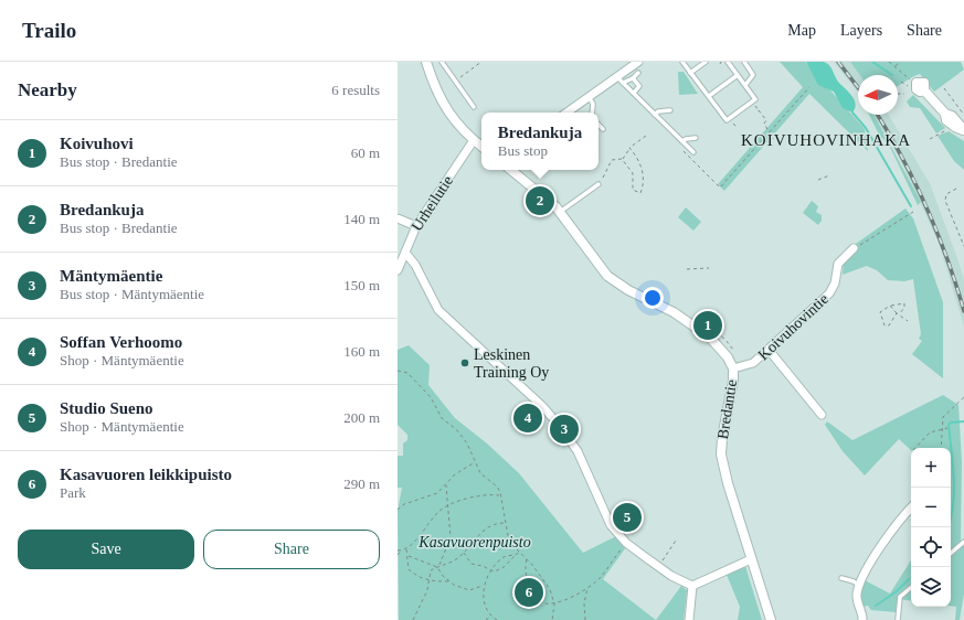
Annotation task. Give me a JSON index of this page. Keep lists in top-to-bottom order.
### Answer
{
  "streets": {
    "street": ["Urheilutie", "Koivuhovintie", "Bredantie"]
  },
  "crossings": [
    ["Koivuhovintie", "Bredantie"]
  ],
  "districts": ["KOIVUHOVINHAKA"],
  "parks": ["Kasavuorenpuisto"],
  "places": ["Leskinen Training Oy"],
  "north": "left",
  "page": {
    "header": "Trailo",
    "nav": ["Map", "Layers", "Share"],
    "heading": ["Nearby", "6 results"],
    "popup": ["Bredankuja", "Bus stop"],
    "list": [
      {
        "mark": "1",
        "name": "Koivuhovi",
        "note": "Bus stop · Bredantie",
        "value": "60 m"
      },
      {
        "mark": "2",
        "name": "Bredankuja",
        "note": "Bus stop · Bredantie",
        "value": "140 m"
      },
      {
        "mark": "3",
        "name": "Mäntymäentie",
        "note": "Bus stop · Mäntymäentie",
        "value": "150 m"
      },
      {
        "mark": "4",
        "name": "Soffan Verhoomo",
        "note": "Shop · Mäntymäentie",
        "value": "160 m"
      },
      {
        "mark": "5",
        "name": "Studio Sueno",
        "note": "Shop · Mäntymäentie",
        "value": "200 m"
      },
      {
        "mark": "6",
        "name": "Kasavuoren leikkipuisto",
        "note": "Park",
        "value": "290 m"
      }
    ],
    "pins": [
      "2",
      "1",
      "4",
      "3",
      "5",
      "6"
    ],
    "map_buttons": ["+", "−"],
    "buttons": ["Save", "Share"]
  }
}
